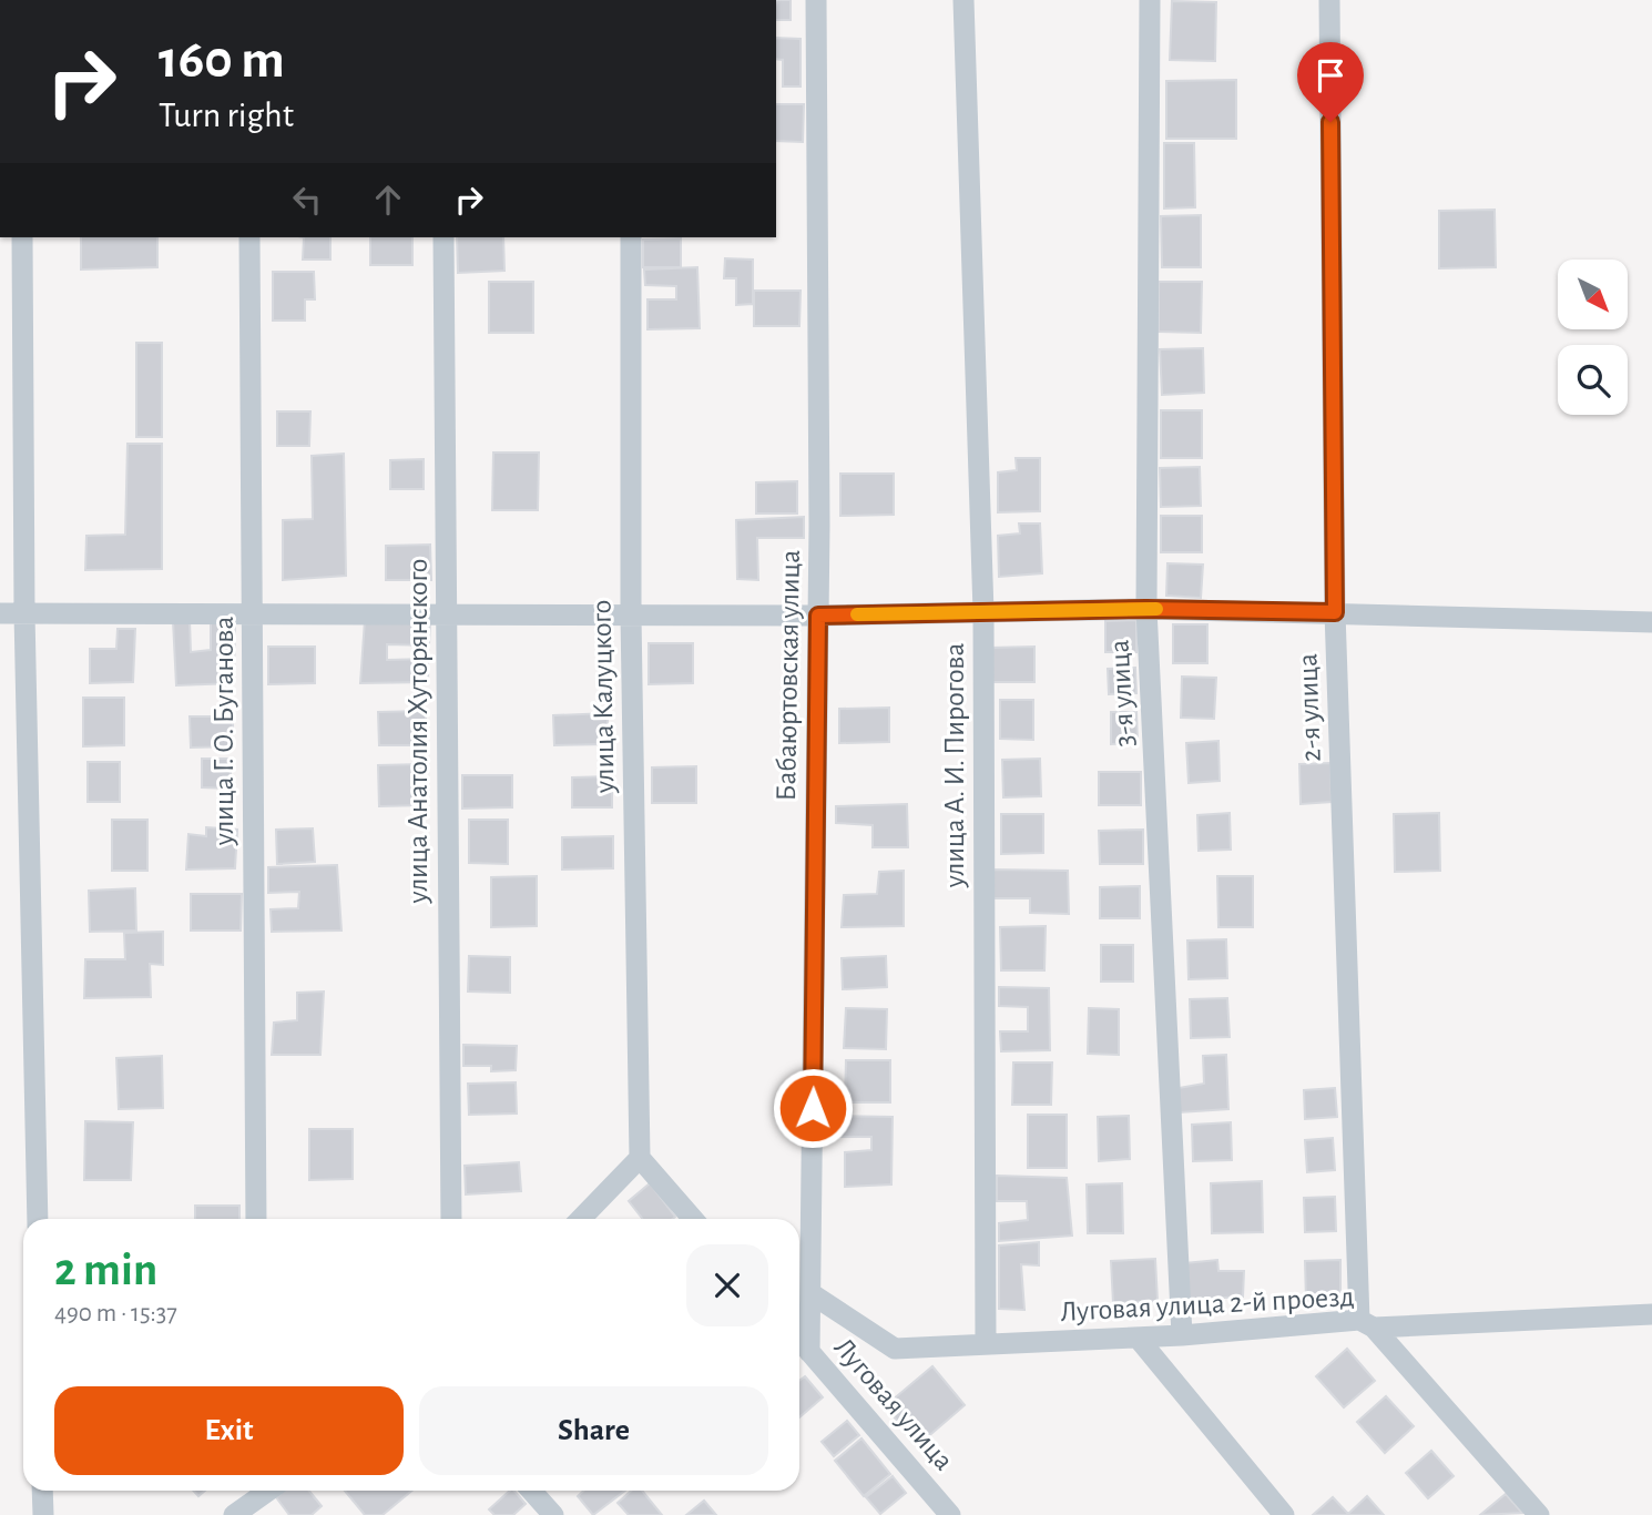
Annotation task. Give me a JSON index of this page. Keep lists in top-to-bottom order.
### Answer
{
  "streets": {
    "street": [
      "Бабаюртовская улица",
      "3-я улица",
      "улица Калуцкого",
      "2-я улица",
      "улица Г. О. Буганова",
      "улица Анатолия Хуторянского",
      "улица А. И. Пирогова",
      "Луговая улица 2-й проезд",
      "Луговая улица"
    ]
  },
  "crossings": [
    ["Бабаюртовская улица", "Луговая улица 2-й проезд"],
    ["Бабаюртовская улица", "Луговая улица"],
    ["3-я улица", "Луговая улица 2-й проезд"],
    ["2-я улица", "Луговая улица 2-й проезд"],
    ["улица А. И. Пирогова", "Луговая улица 2-й проезд"]
  ],
  "north": "bottom right",
  "page": {
    "turn": ["160 m", "Turn right"],
    "heading": ["2 min", "490 m · 15:37"],
    "buttons": ["Exit", "Share"]
  }
}
